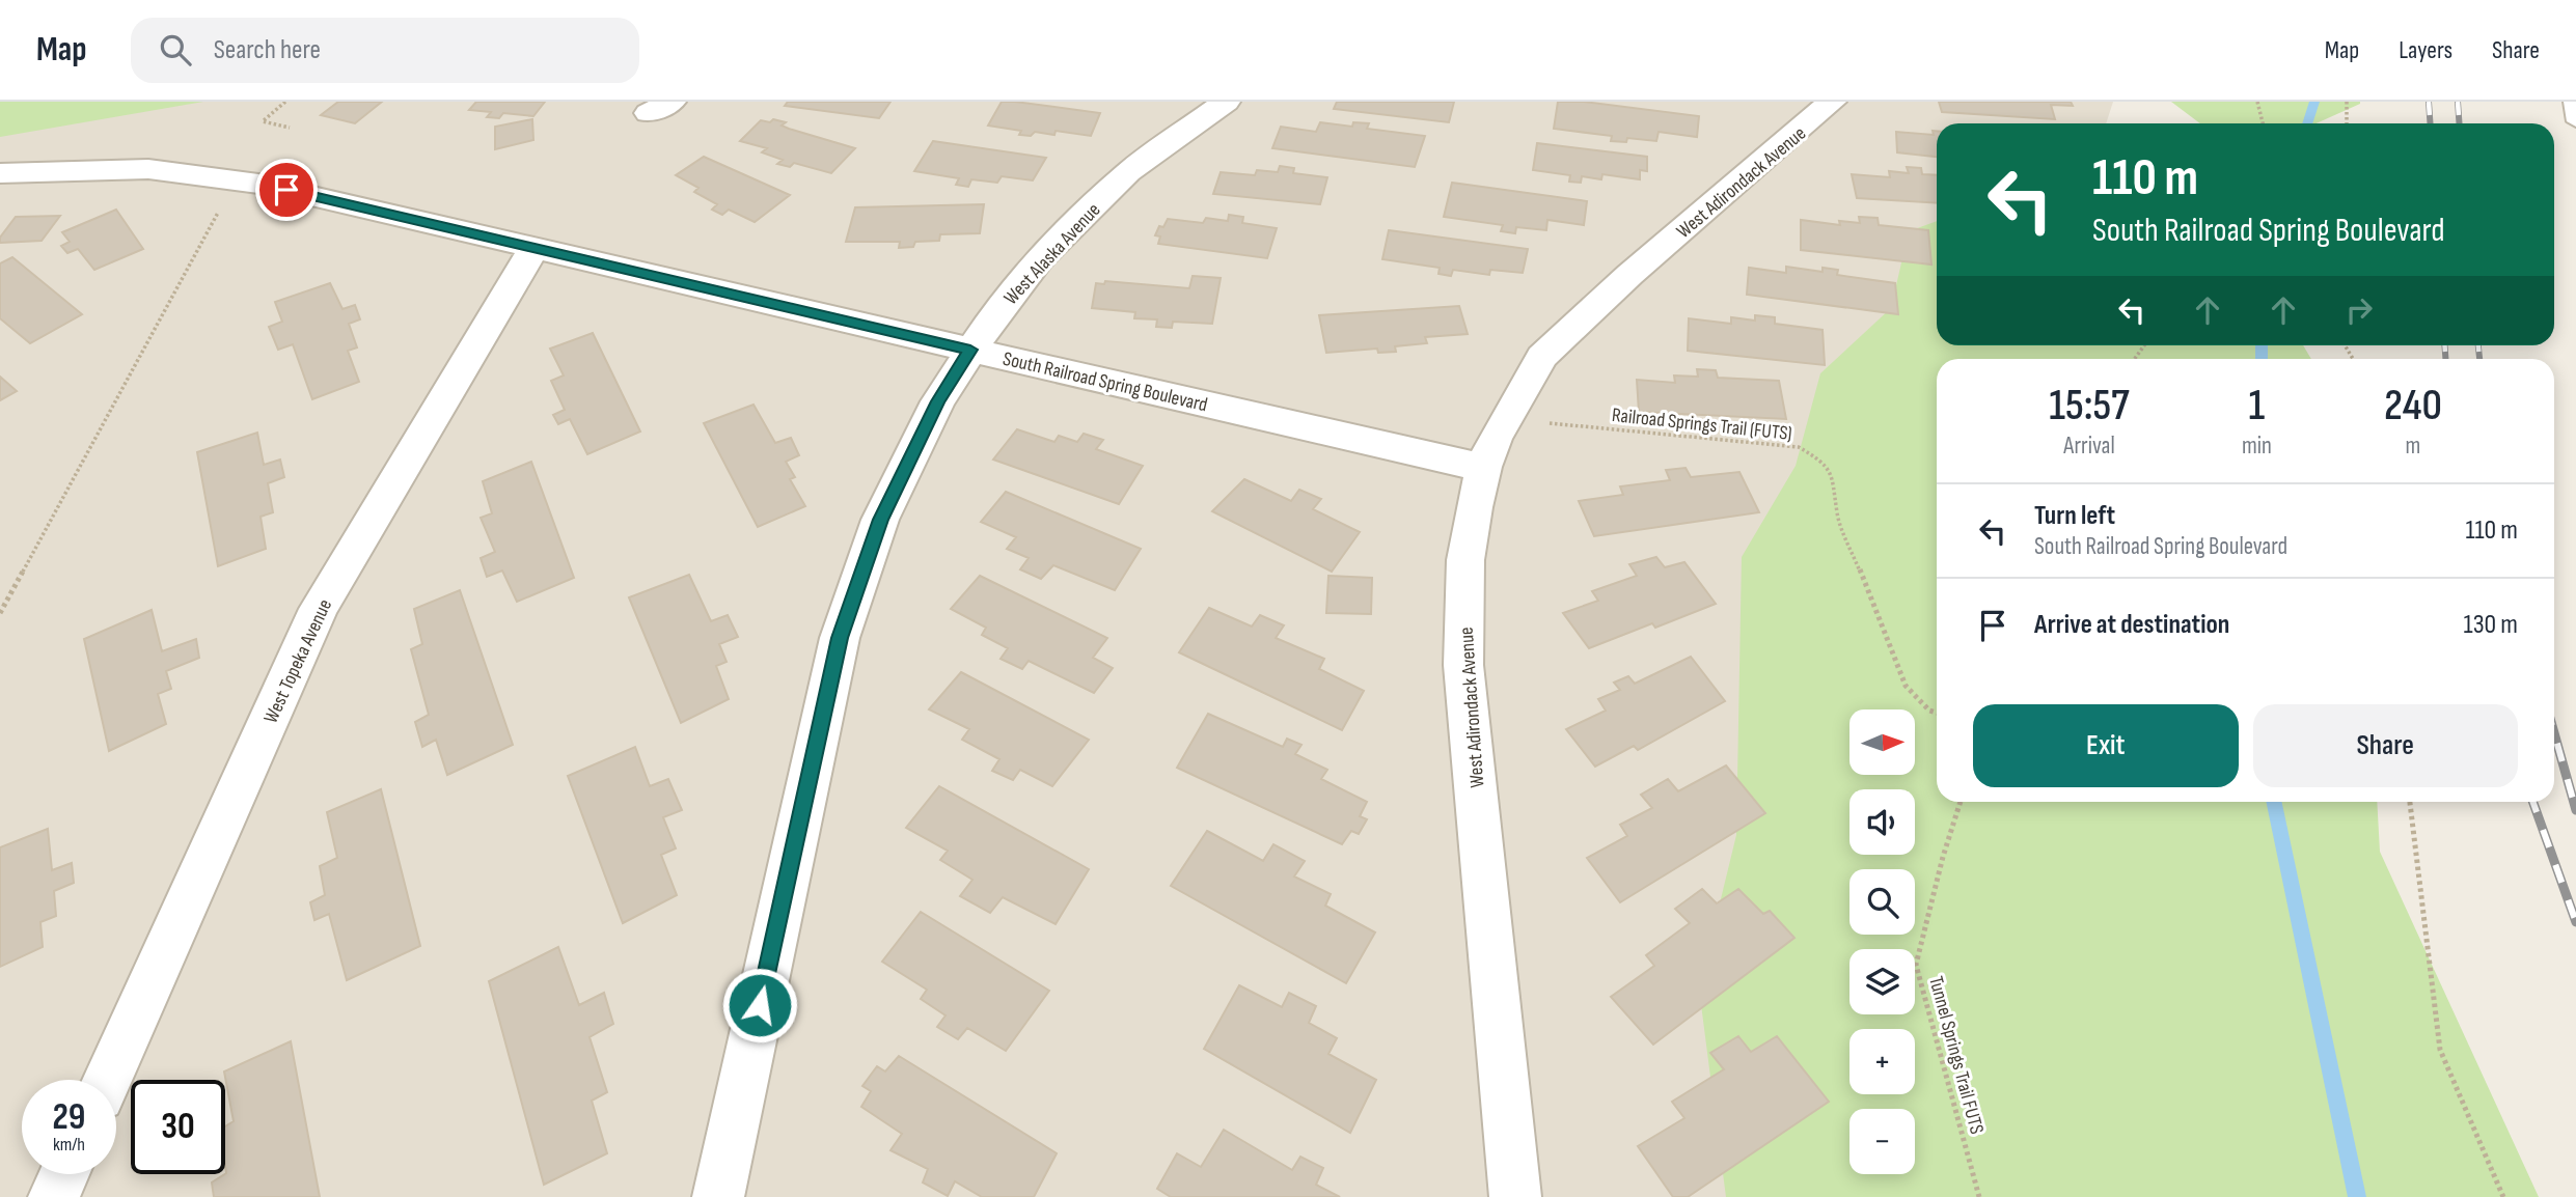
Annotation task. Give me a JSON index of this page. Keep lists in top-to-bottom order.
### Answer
{
  "streets": {
    "street": [
      "West Adirondack Avenue",
      "West Alaska Avenue",
      "South Railroad Spring Boulevard",
      "West Topeka Avenue"
    ],
    "path": ["Railroad Springs Trail (FUTS)", "Tunnel Springs Trail FUTS"]
  },
  "crossings": [
    ["West Adirondack Avenue", "South Railroad Spring Boulevard"],
    ["West Alaska Avenue", "South Railroad Spring Boulevard"],
    ["South Railroad Spring Boulevard", "West Topeka Avenue"]
  ],
  "north": "right",
  "page": {
    "header": "Map",
    "search": "Search here",
    "nav": ["Map", "Layers", "Share"],
    "turn": ["110 m", "South Railroad Spring Boulevard"],
    "eta": [
      "15:57",
      "Arrival",
      "1",
      "min",
      "240",
      "m"
    ],
    "list": [
      {
        "name": "Turn left",
        "note": "South Railroad Spring Boulevard",
        "value": "110 m"
      },
      {
        "name": "Arrive at destination",
        "value": "130 m"
      }
    ],
    "buttons": ["Exit", "Share"],
    "map_buttons": ["+", "−"],
    "speed": "29 km/h",
    "limit": "30"
  }
}
